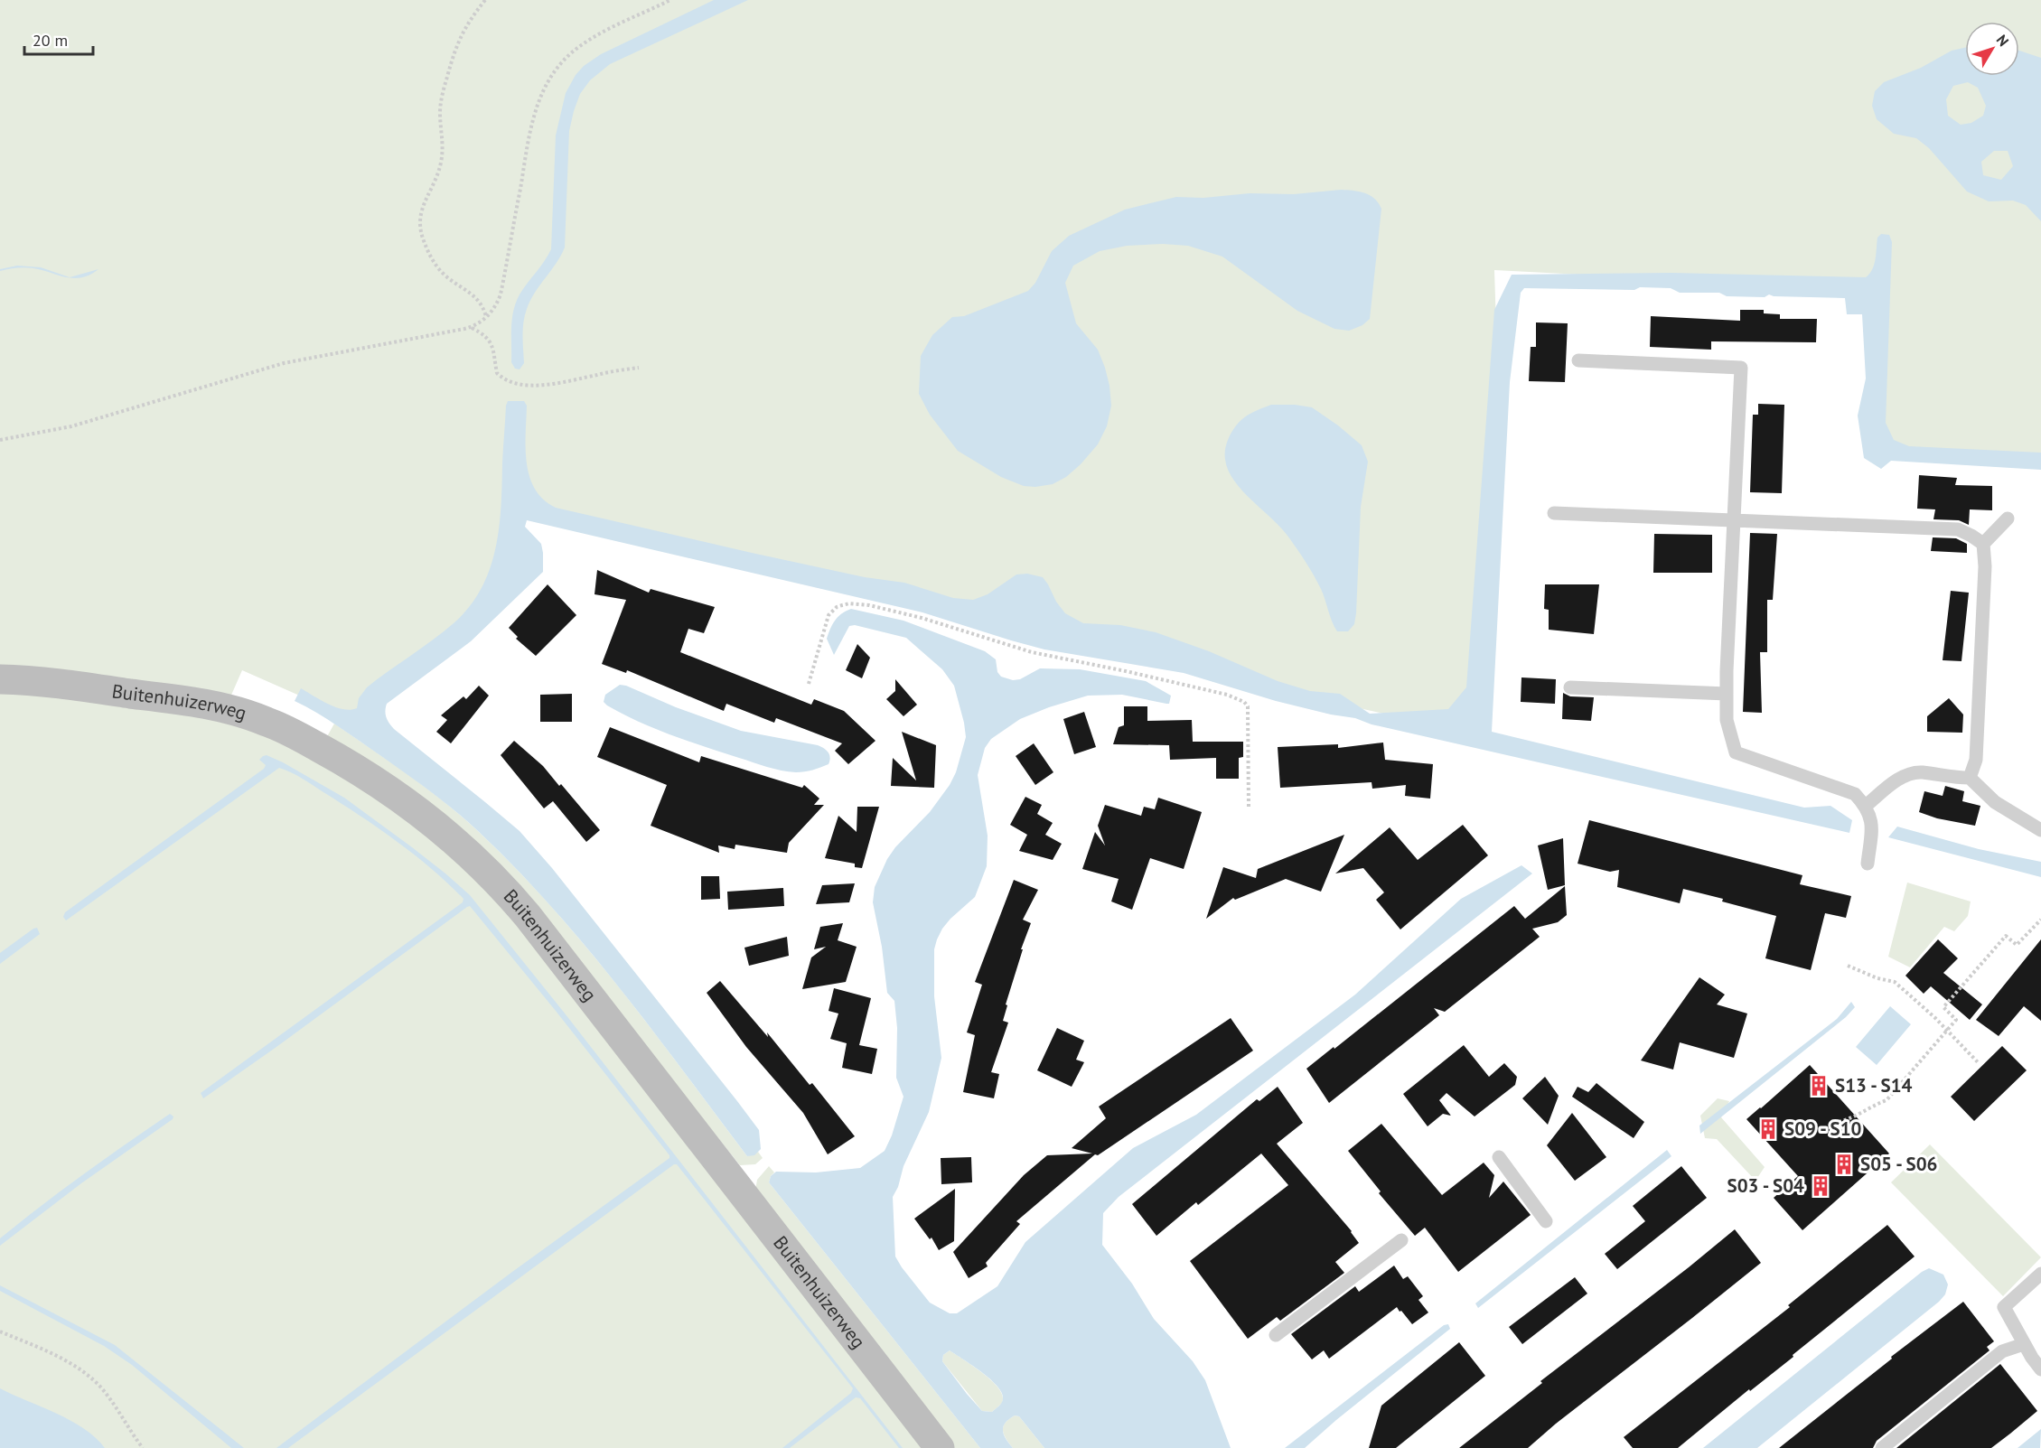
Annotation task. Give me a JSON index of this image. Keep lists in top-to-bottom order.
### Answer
{
  "streets": {
    "street": ["Buitenhuizerweg"]
  },
  "places": {
    "building": [
      "S13 - S14",
      "S09 - S10",
      "S05 - S06",
      "S03 - S04"
    ]
  },
  "scale_bar": "20 m",
  "north": "top right"
}
